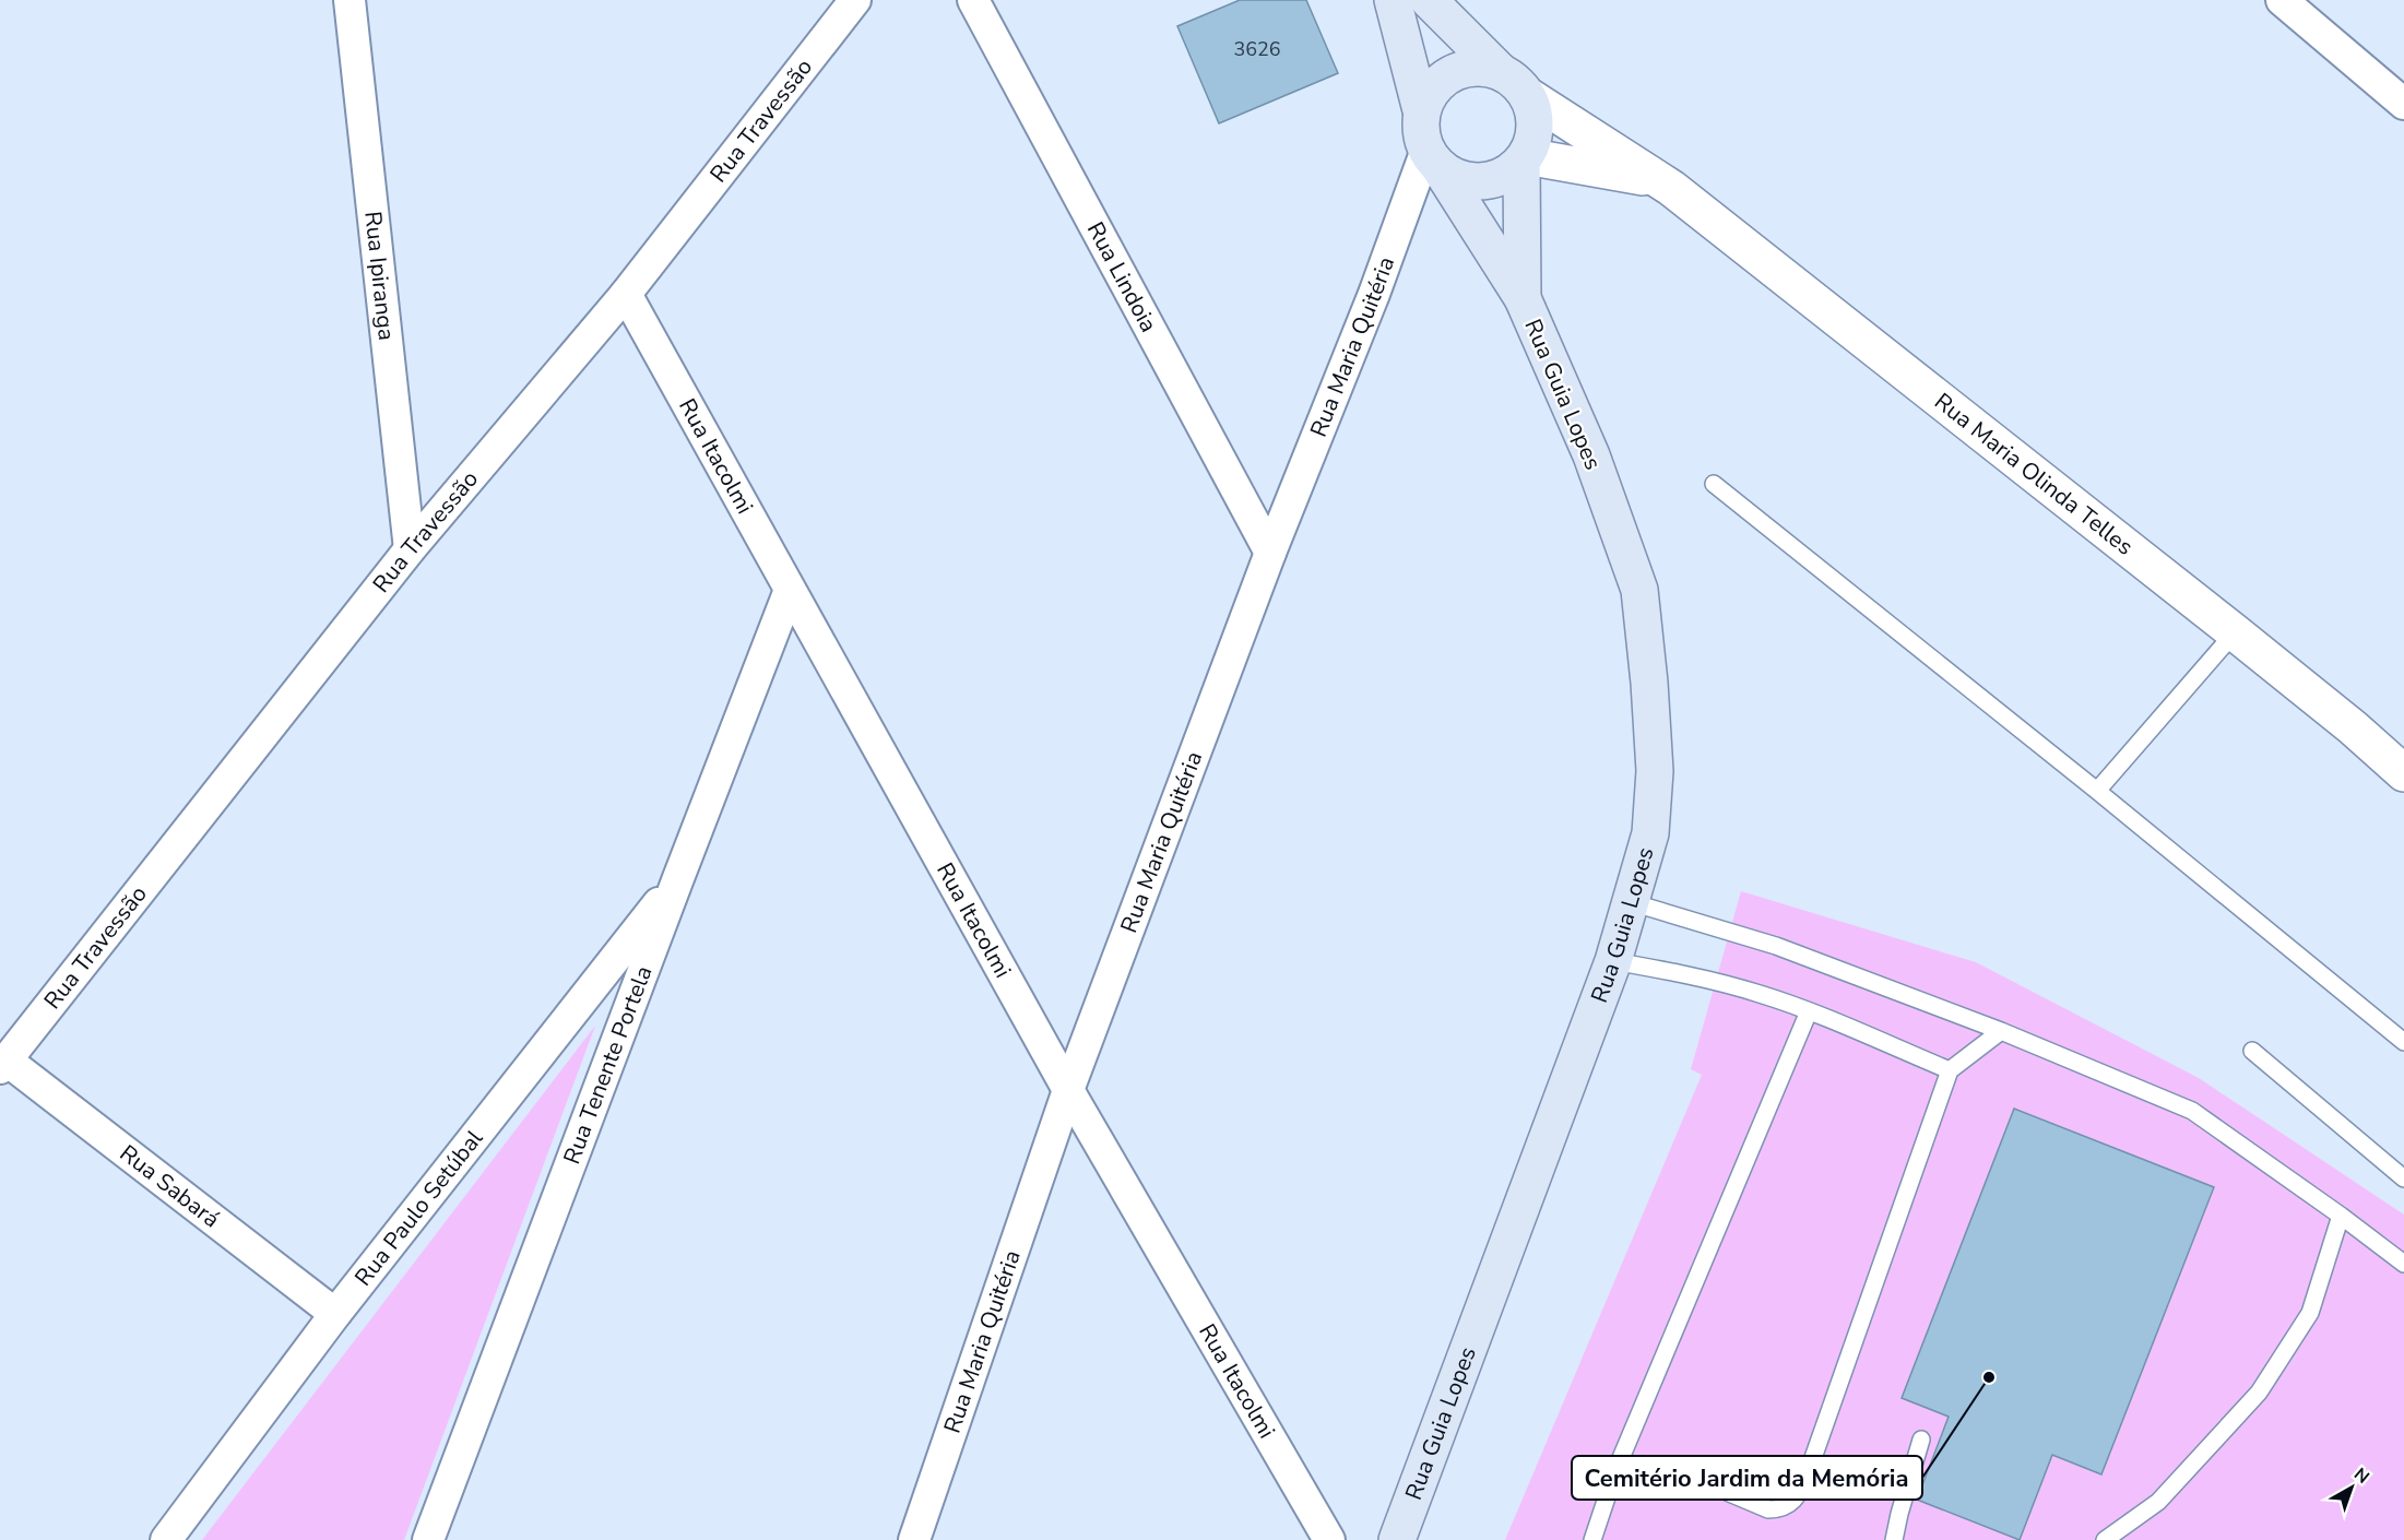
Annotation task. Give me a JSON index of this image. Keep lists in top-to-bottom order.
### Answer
{
  "streets": {
    "main road": ["Rua Guia Lopes"],
    "street": [
      "Rua Travessão",
      "Rua Ipiranga",
      "Rua Lindoia",
      "Rua Maria Quitéria",
      "Rua Itacolmi",
      "Rua Maria Olinda Telles",
      "Rua Tenente Portela",
      "Rua Sabará",
      "Rua Paulo Setúbal"
    ]
  },
  "crossings": [
    ["Rua Travessão", "Rua Ipiranga"],
    ["Rua Travessão", "Rua Itacolmi"],
    ["Rua Travessão", "Rua Sabará"],
    ["Rua Lindoia", "Rua Maria Quitéria"],
    ["Rua Maria Quitéria", "Rua Guia Lopes"],
    ["Rua Maria Quitéria", "Rua Itacolmi"],
    ["Rua Maria Quitéria", "Rua Maria Olinda Telles"],
    ["Rua Guia Lopes", "Rua Maria Olinda Telles"],
    ["Rua Itacolmi", "Rua Tenente Portela"],
    ["Rua Tenente Portela", "Rua Paulo Setúbal"],
    ["Rua Sabará", "Rua Paulo Setúbal"]
  ],
  "places": ["Cemitério Jardim da Memória"],
  "house_numbers": ["3626"],
  "north": "top right"
}
